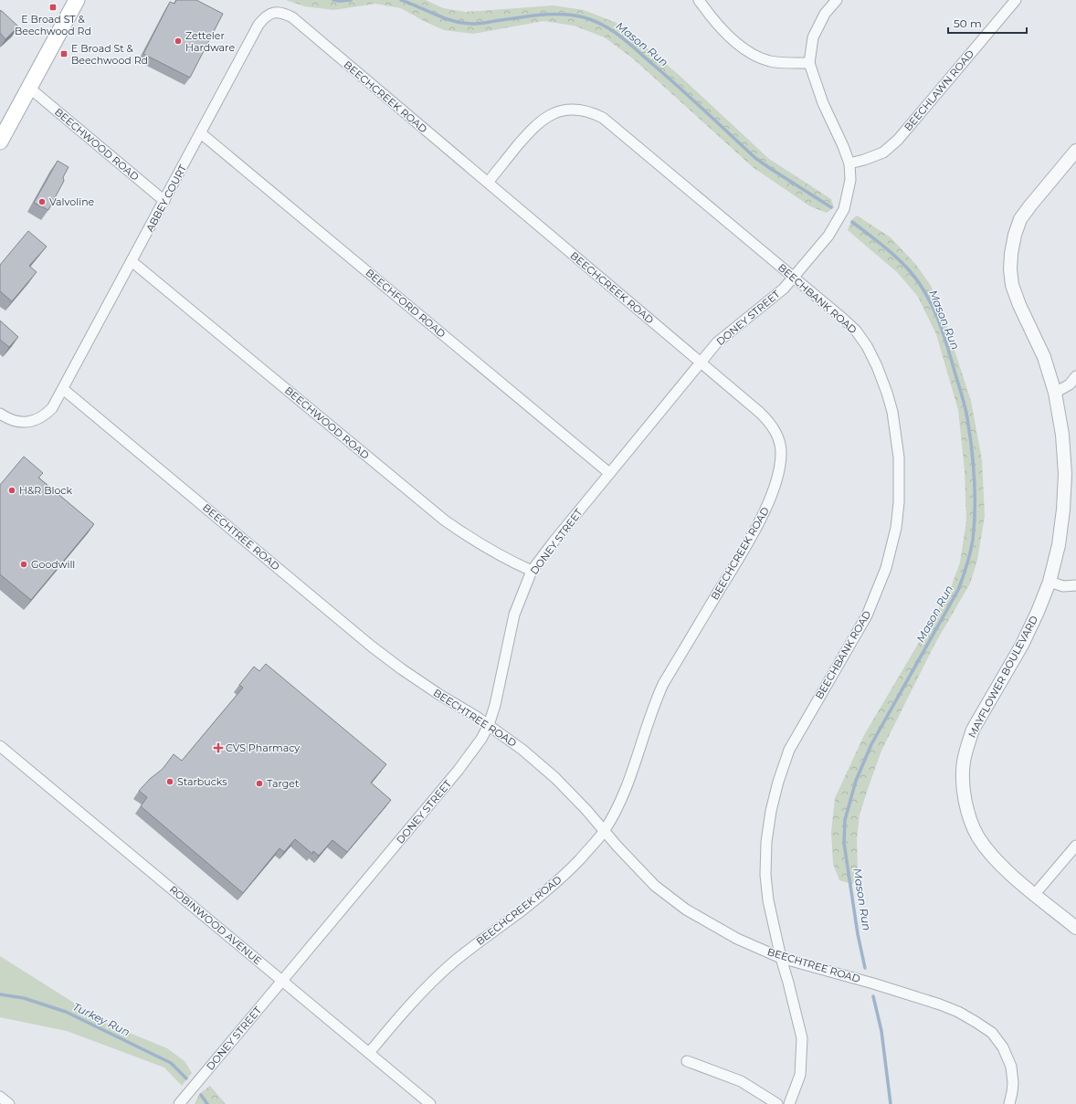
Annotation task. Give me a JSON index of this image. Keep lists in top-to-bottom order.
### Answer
{
  "streets": {
    "street": [
      "BEECHLAWN ROAD",
      "BEECHCREEK ROAD",
      "BEECHWOOD ROAD",
      "ABBEY COURT",
      "BEECHBANK ROAD",
      "BEECHFORD ROAD",
      "DONEY STREET",
      "BEECHTREE ROAD",
      "MAYFLOWER BOULEVARD",
      "ROBINWOOD AVENUE"
    ]
  },
  "crossings": [
    ["BEECHLAWN ROAD", "DONEY STREET"],
    ["BEECHCREEK ROAD", "ABBEY COURT"],
    ["BEECHCREEK ROAD", "BEECHBANK ROAD"],
    ["BEECHCREEK ROAD", "DONEY STREET"],
    ["BEECHCREEK ROAD", "BEECHTREE ROAD"],
    ["BEECHCREEK ROAD", "ROBINWOOD AVENUE"],
    ["BEECHWOOD ROAD", "ABBEY COURT"],
    ["BEECHWOOD ROAD", "DONEY STREET"],
    ["ABBEY COURT", "BEECHFORD ROAD"],
    ["ABBEY COURT", "BEECHTREE ROAD"],
    ["BEECHBANK ROAD", "DONEY STREET"],
    ["BEECHBANK ROAD", "BEECHTREE ROAD"],
    ["BEECHFORD ROAD", "DONEY STREET"],
    ["DONEY STREET", "BEECHTREE ROAD"],
    ["DONEY STREET", "ROBINWOOD AVENUE"]
  ],
  "water": ["Mason Run", "Turkey Run"],
  "places": {
    "transit": ["E Broad ST & Beechwood Rd", "E Broad St & Beechwood Rd"],
    "other": [
      "Zetteler Hardware",
      "Valvoline",
      "H&R Block",
      "Goodwill",
      "Starbucks",
      "Target"
    ],
    "health": ["CVS Pharmacy"]
  },
  "scale_bar": "50 m"
}
